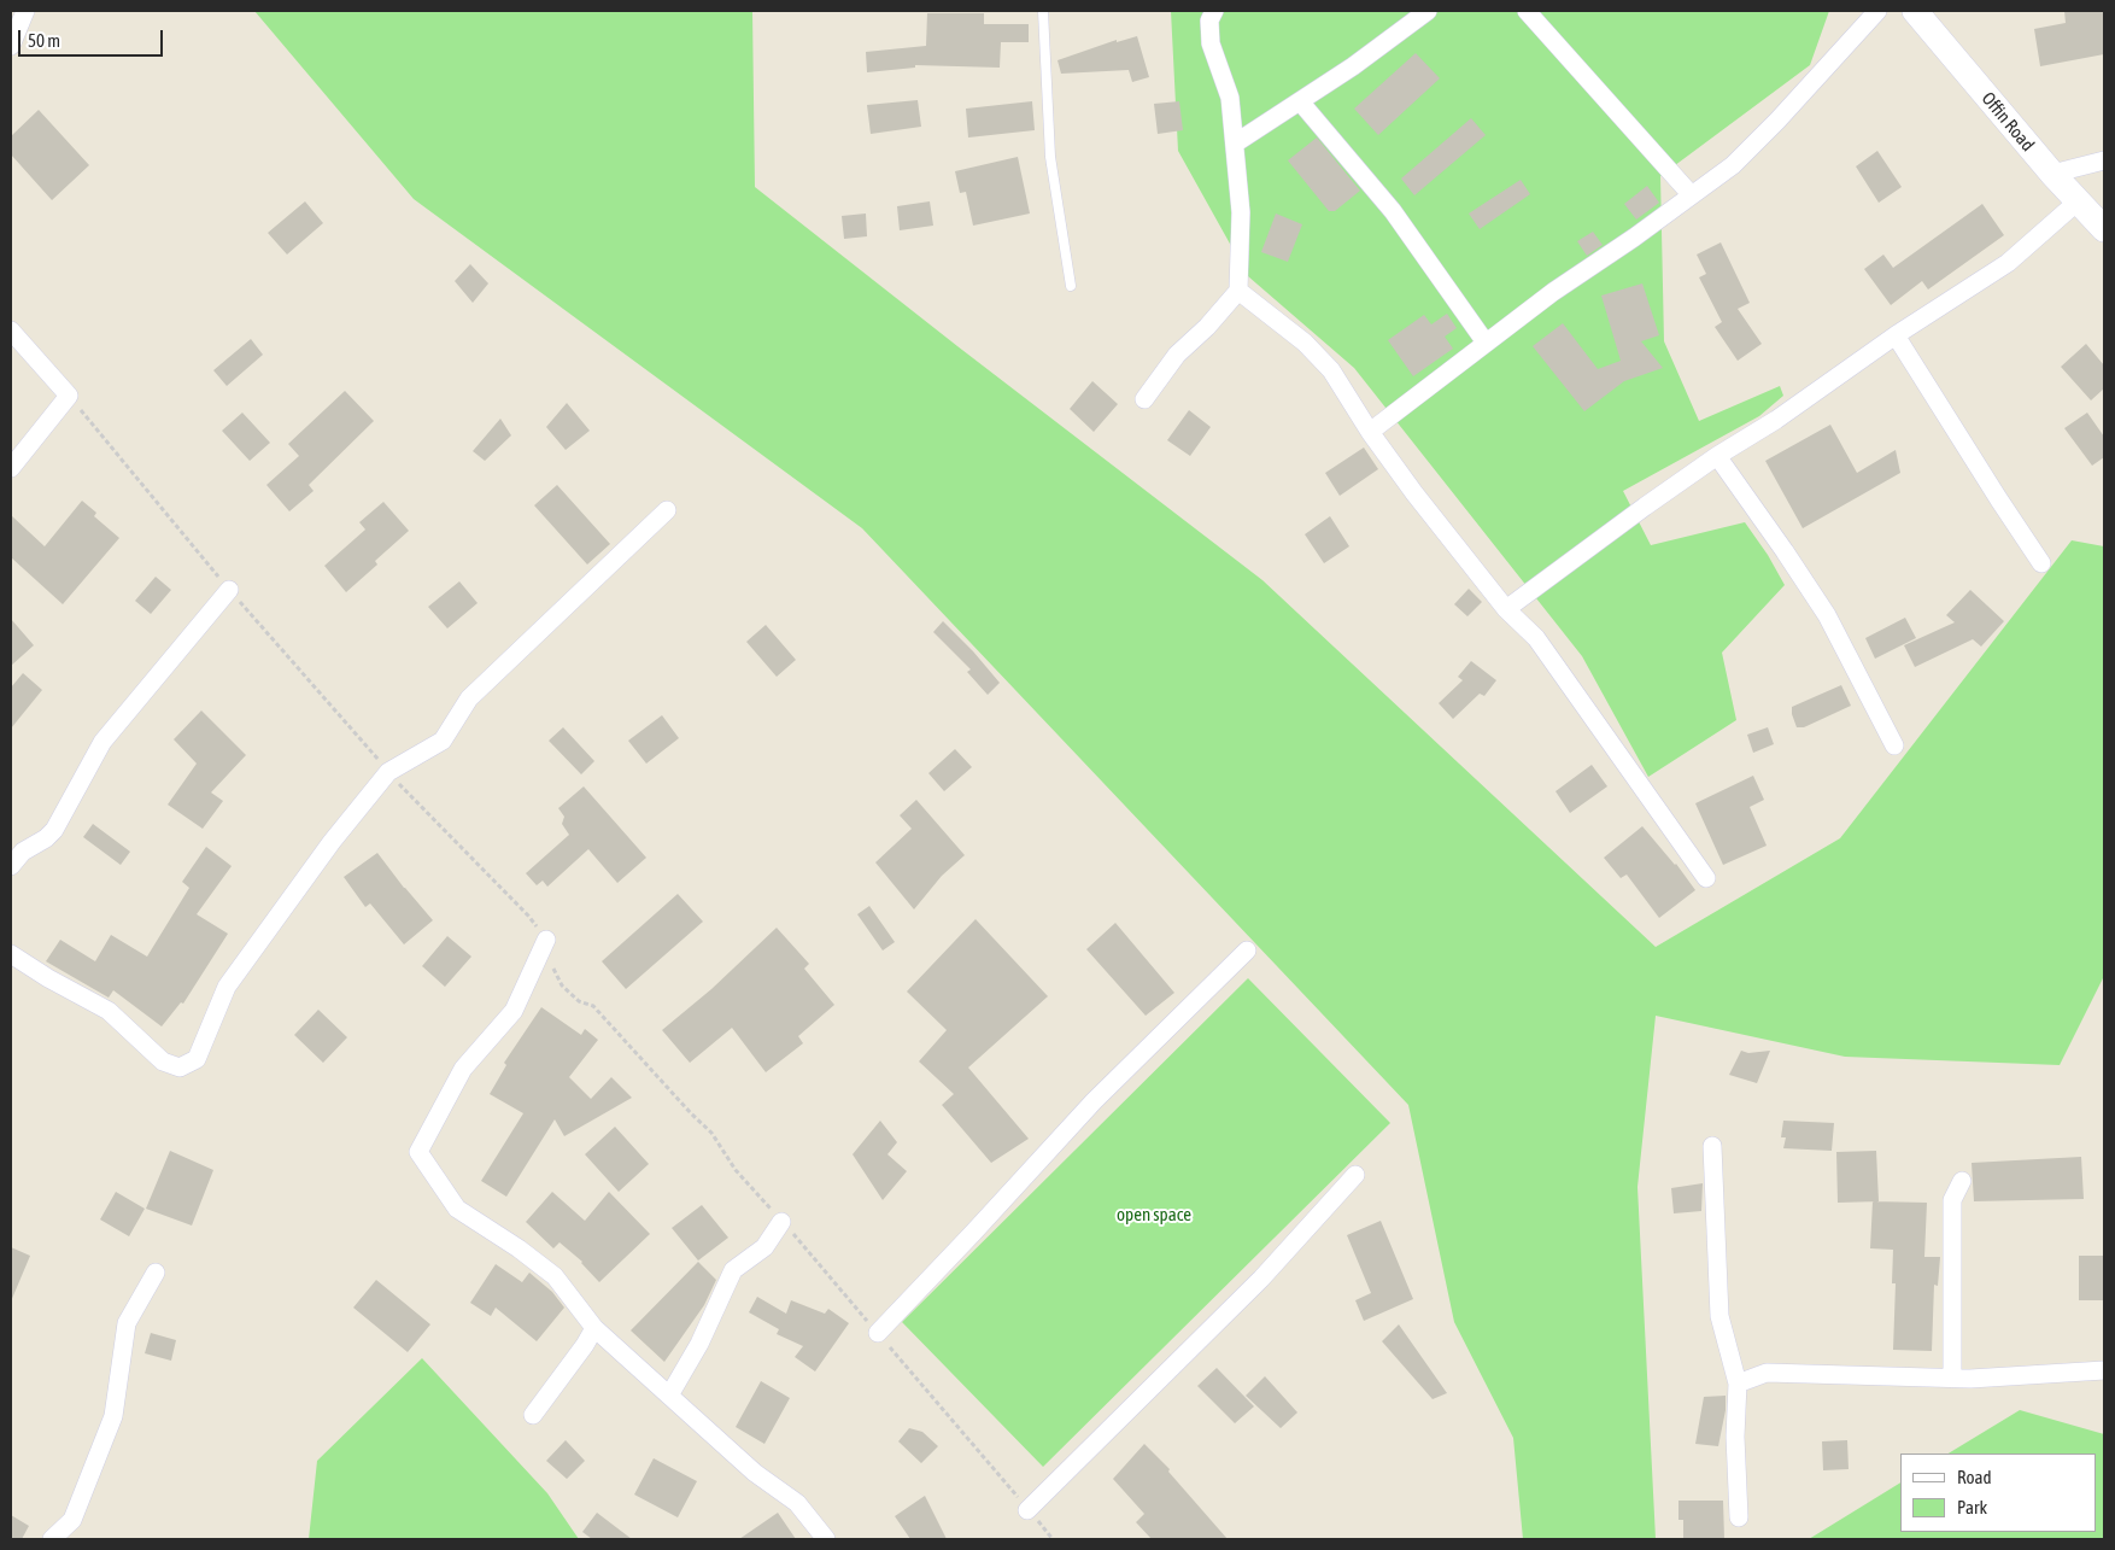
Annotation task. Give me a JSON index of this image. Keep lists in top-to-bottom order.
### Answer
{
  "streets": {
    "street": ["Offin Road"]
  },
  "parks": ["open space"],
  "legend": ["Road", "Park"],
  "scale_bar": "50 m"
}
